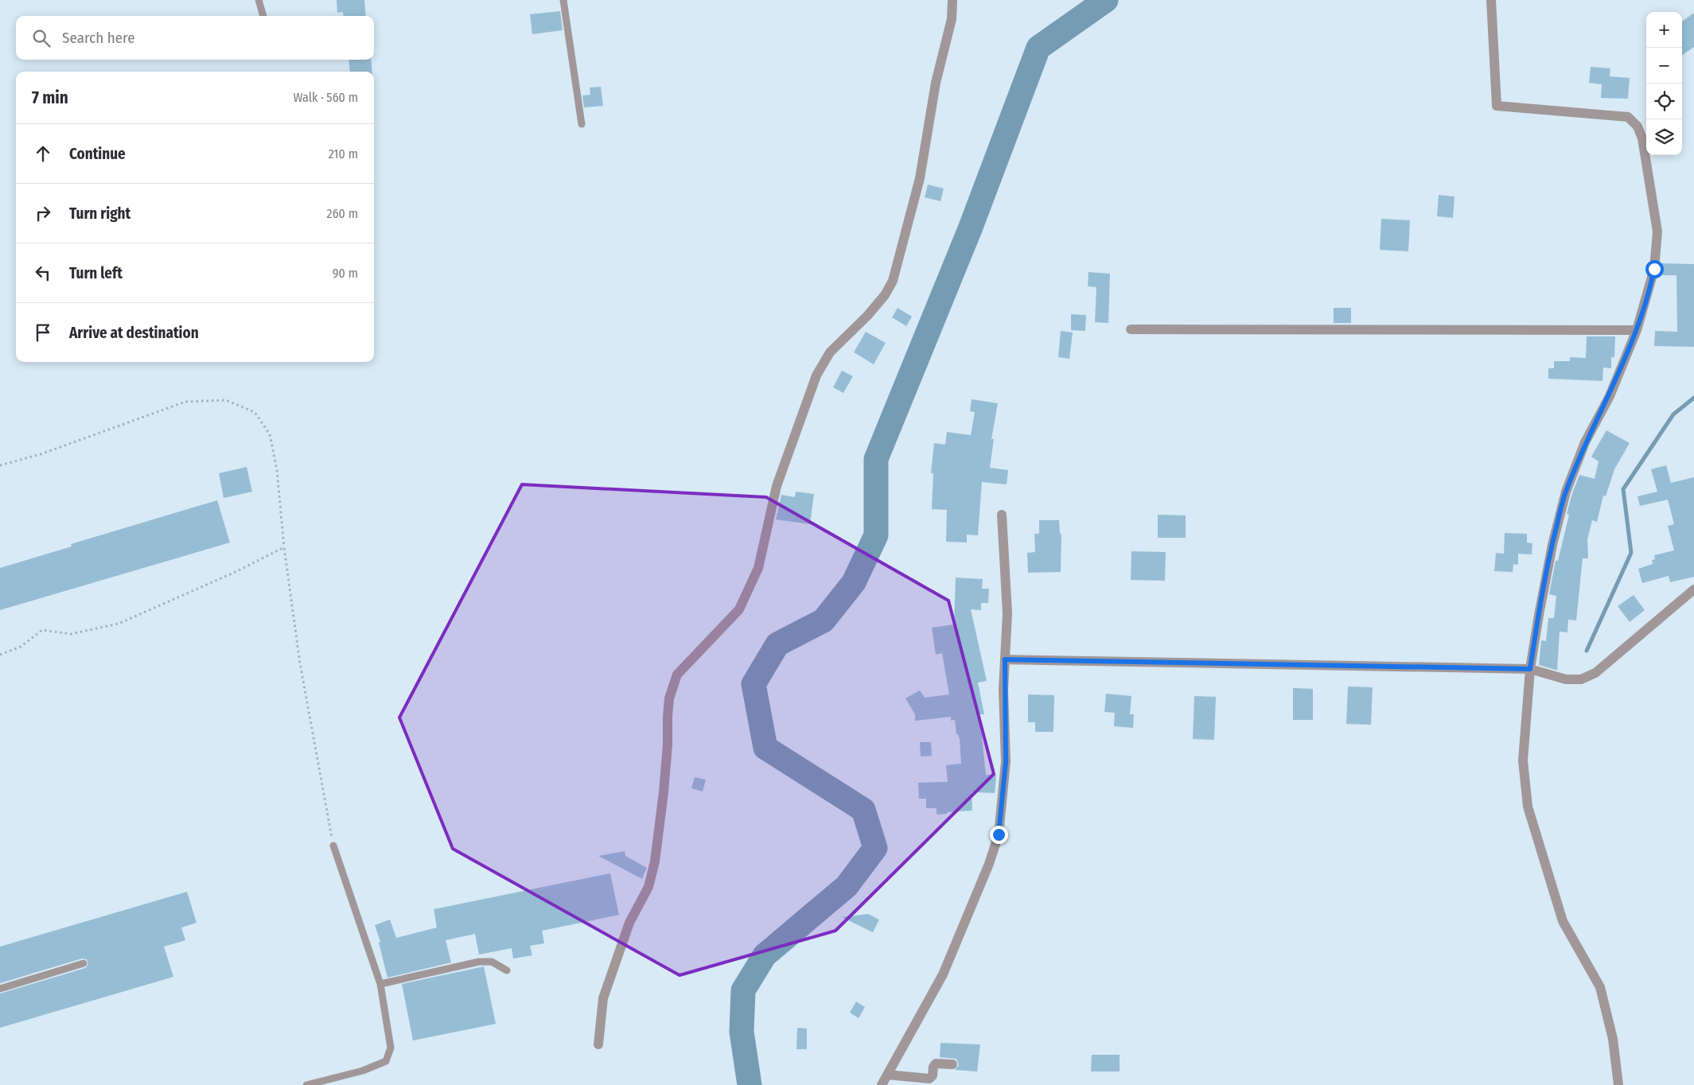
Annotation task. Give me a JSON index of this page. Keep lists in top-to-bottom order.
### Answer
{
  "page": {
    "map_buttons": ["+", "−"],
    "search": "Search here",
    "heading": ["7 min", "Walk · 560 m"],
    "list": [
      ["Continue", "210 m"],
      ["Turn right", "260 m"],
      ["Turn left", "90 m"],
      "Arrive at destination"
    ]
  }
}
